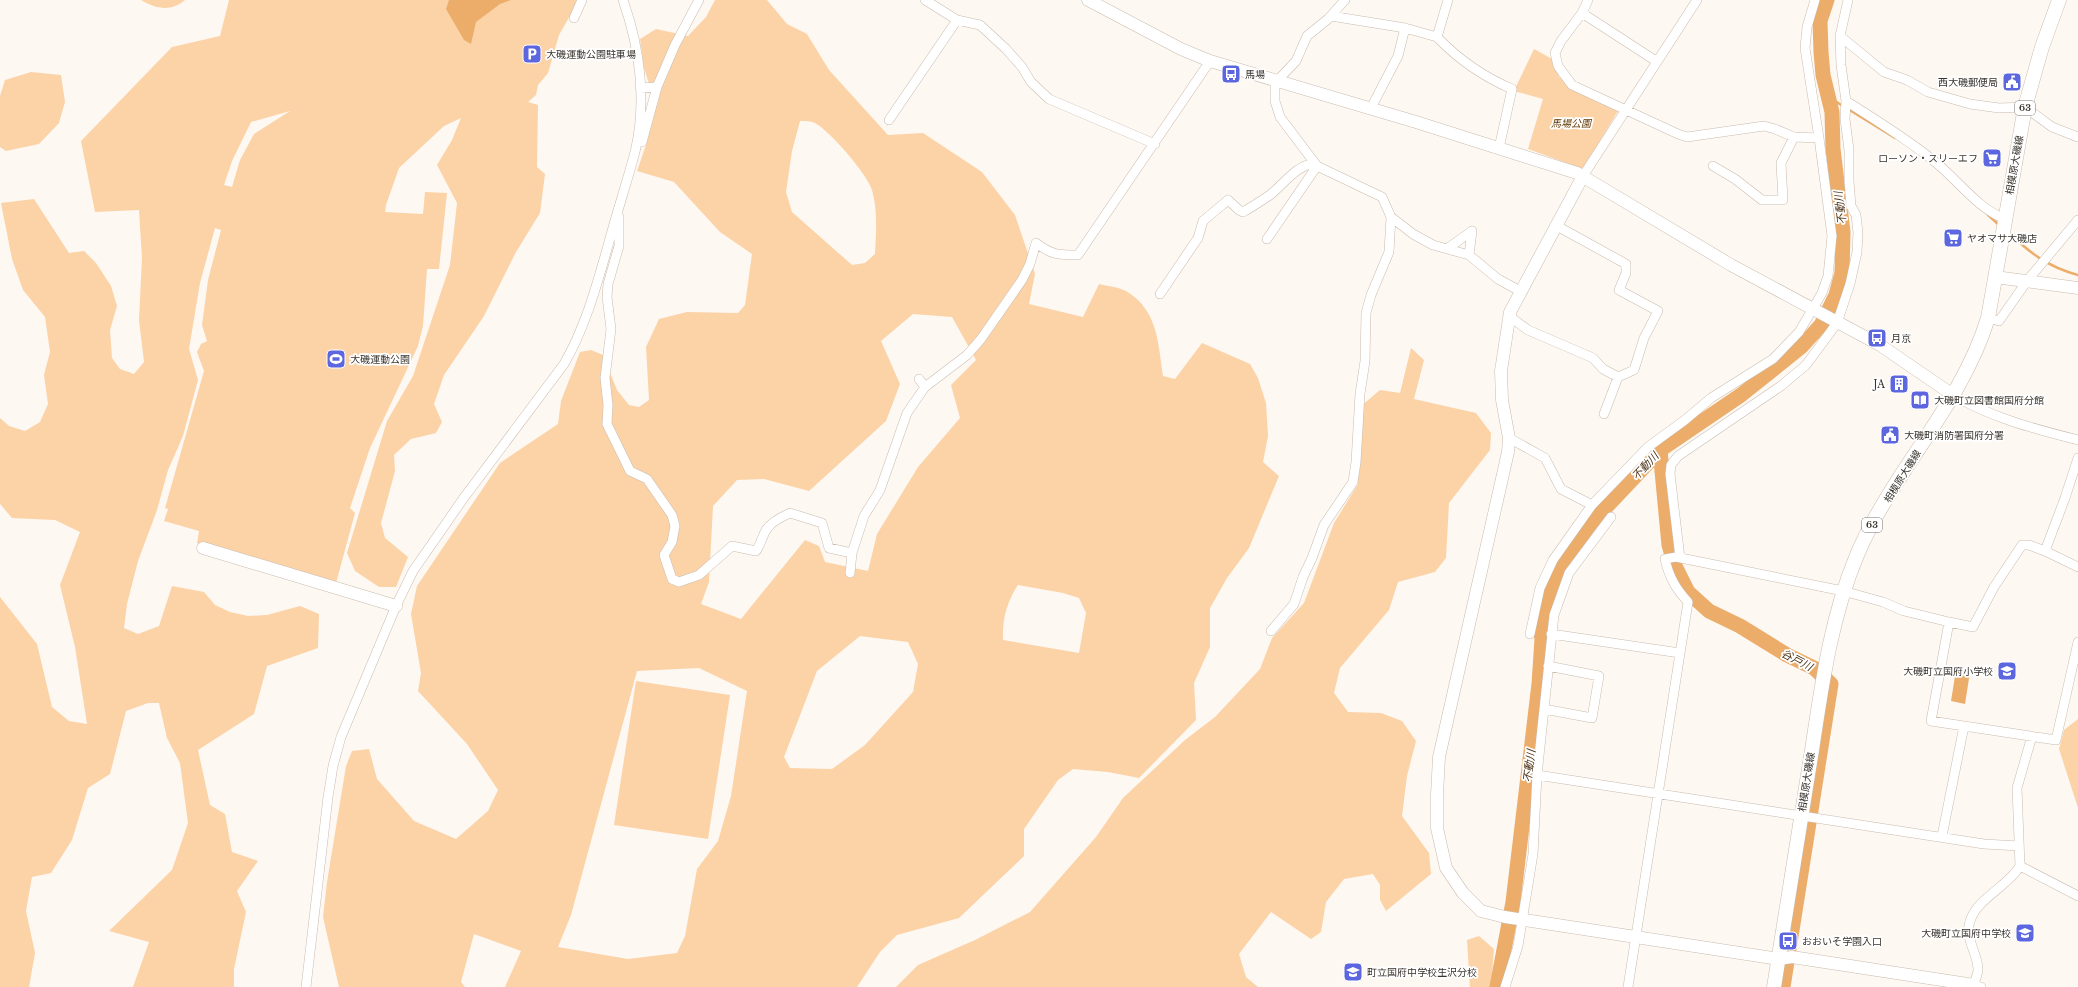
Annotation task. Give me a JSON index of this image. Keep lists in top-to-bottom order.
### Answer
{
  "streets": {
    "main road": ["63", "相模原大磯線"]
  },
  "water": ["不動川", "谷戸川"],
  "parks": ["馬場公園"],
  "places": {
    "parking": ["大磯運動公園駐車場"],
    "bus stop": ["馬場", "月京", "おおいそ学園入口"],
    "public building": ["西大磯郵便局", "大磯町消防署国府分署"],
    "supermarket": ["ローソン・スリーエフ", "ヤオマサ大磯店"],
    "sports": ["大磯運動公園"],
    "building": ["JA"],
    "library": ["大磯町立図書館国府分館"],
    "school or university": ["大磯町立国府小学校", "大磯町立国府中学校", "町立国府中学校生沢分校"]
  }
}
